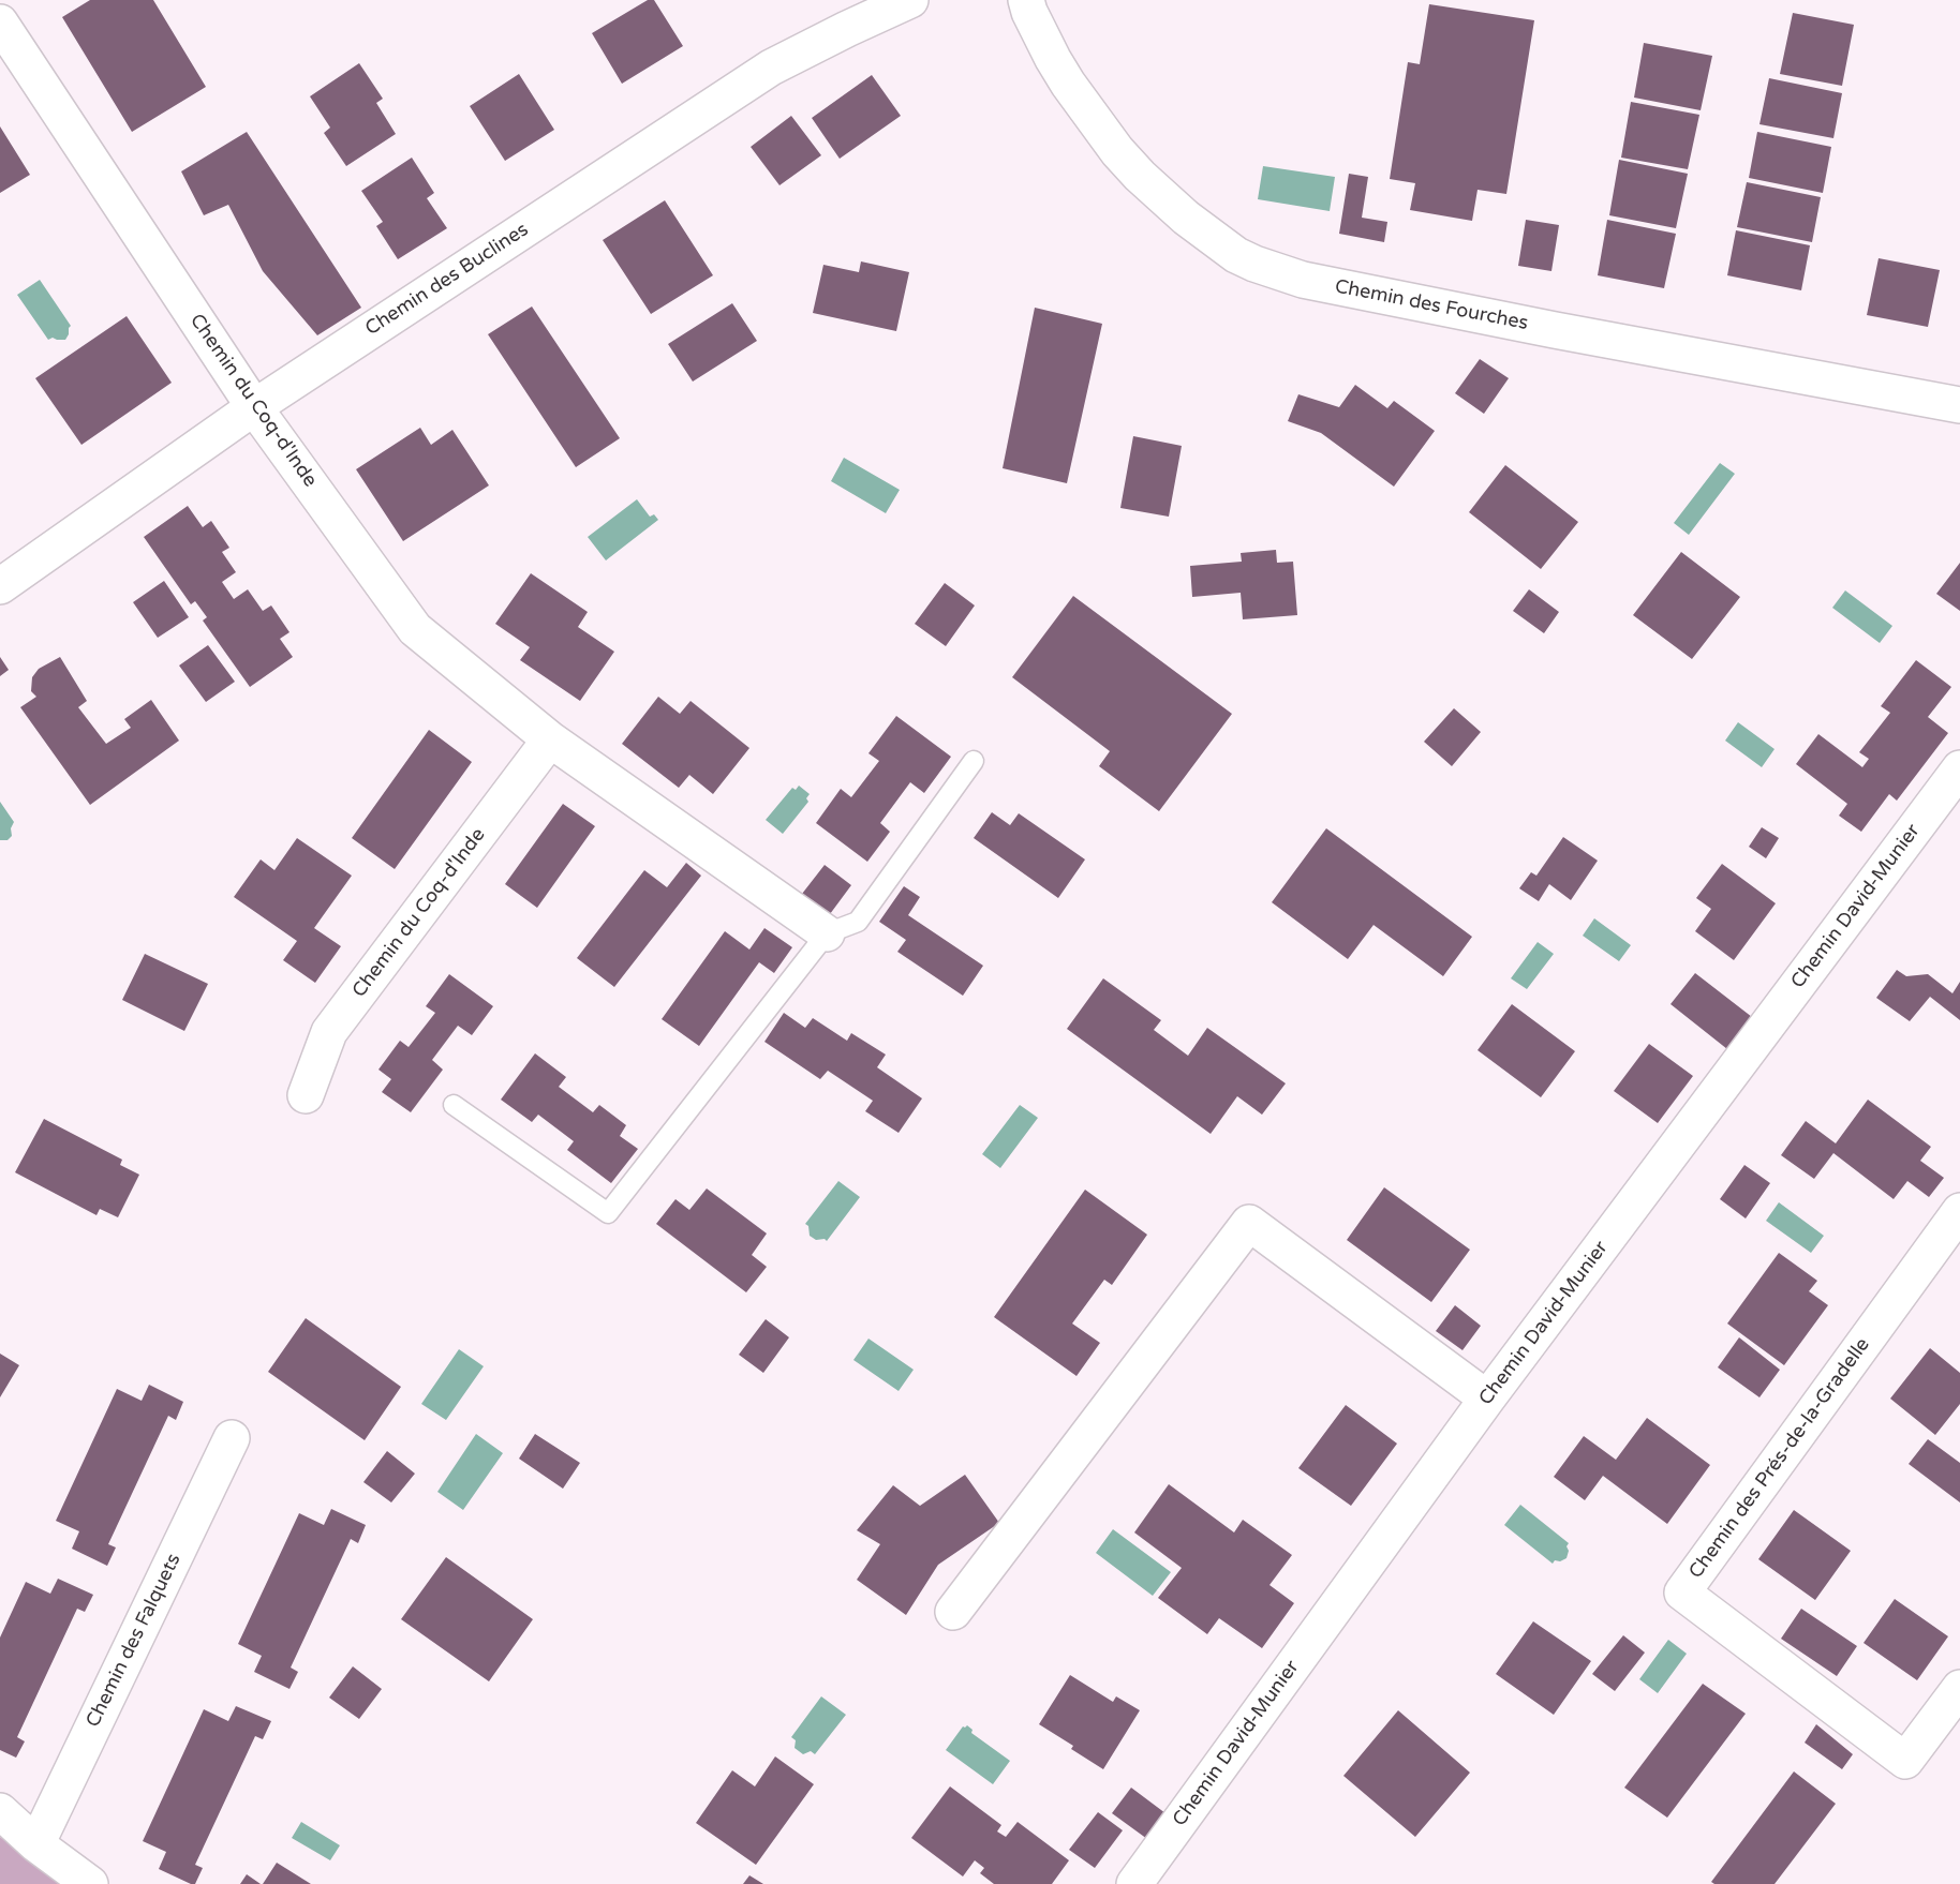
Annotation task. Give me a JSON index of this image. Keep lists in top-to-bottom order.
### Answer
{
  "streets": {
    "street": [
      "Chemin des Buclines",
      "Chemin des Fourches",
      "Chemin du Coq-d'Inde",
      "Chemin David-Munier",
      "Chemin des Prés-de-la-Gradelle",
      "Chemin des Falquets"
    ]
  },
  "crossings": [
    ["Chemin des Buclines", "Chemin du Coq-d'Inde"]
  ]
}
